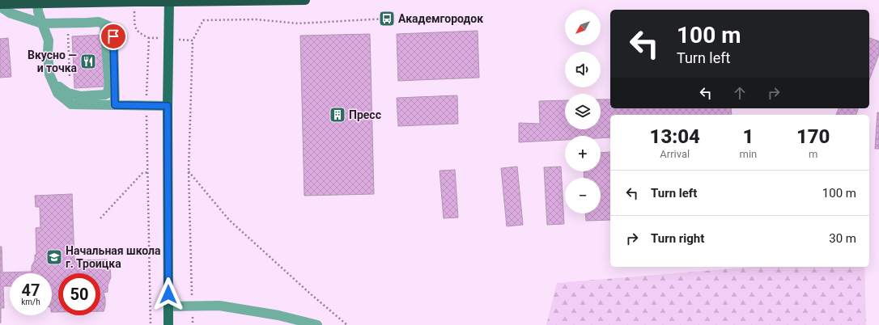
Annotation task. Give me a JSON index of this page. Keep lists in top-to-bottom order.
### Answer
{
  "places": {
    "bus stop": ["Академгородок"],
    "restaurant": ["Вкусно — и точка"],
    "building": ["Пресс"],
    "school or university": ["Начальная школа г. Троицка"]
  },
  "north": "bottom left",
  "page": {
    "map_buttons": ["+", "−"],
    "turn": ["100 m", "Turn left"],
    "eta": [
      "13:04",
      "Arrival",
      "1",
      "min",
      "170",
      "m"
    ],
    "list": [
      {
        "name": "Turn left",
        "value": "100 m"
      },
      {
        "name": "Turn right",
        "value": "30 m"
      }
    ],
    "speed": "47 km/h",
    "limit": "50"
  }
}
